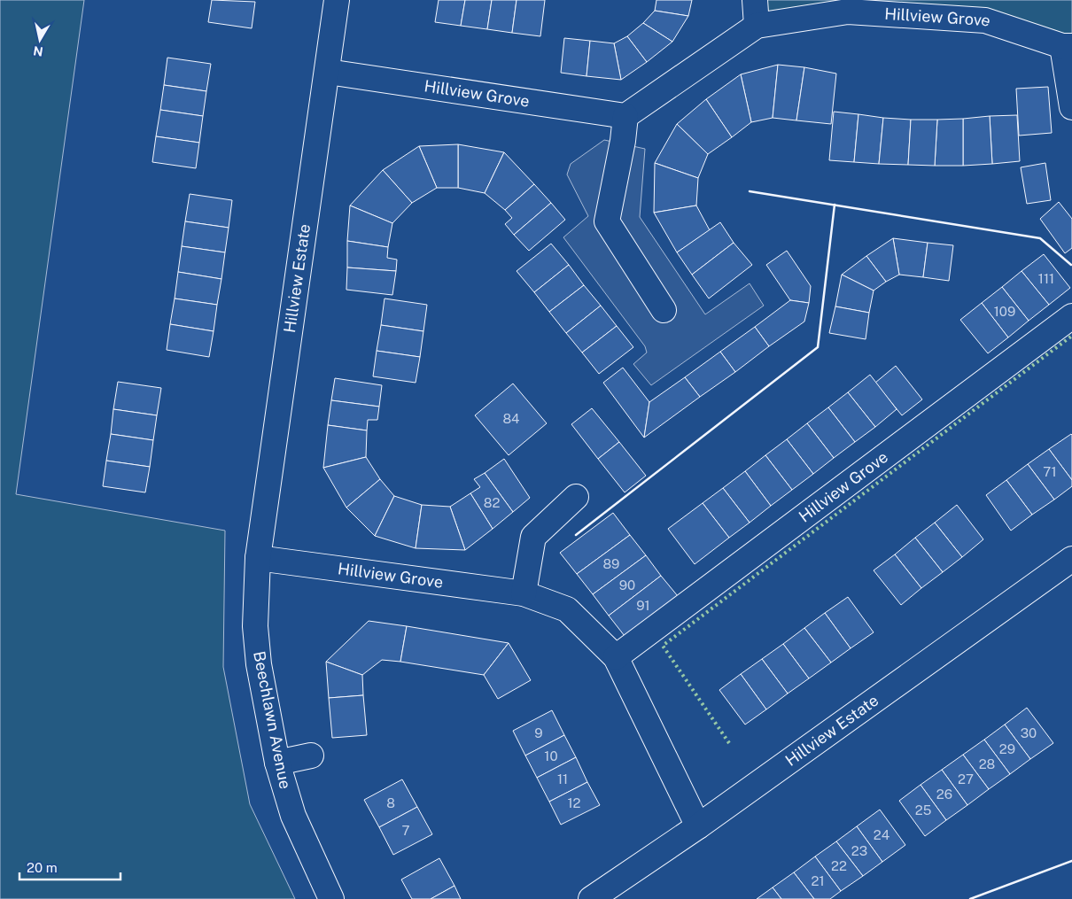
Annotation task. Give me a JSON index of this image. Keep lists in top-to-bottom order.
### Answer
{
  "streets": {
    "street": ["Hillview Grove", "Hillview Estate", "Beechlawn Avenue"]
  },
  "crossings": [
    ["Hillview Grove", "Hillview Estate"],
    ["Hillview Grove", "Beechlawn Avenue"],
    ["Hillview Estate", "Beechlawn Avenue"]
  ],
  "house_numbers": [
    "111",
    "109",
    "84",
    "71",
    "82",
    "89",
    "90",
    "91",
    "9",
    "30",
    "29",
    "10",
    "28",
    "11",
    "27",
    "26",
    "8",
    "12",
    "25",
    "7",
    "24",
    "23",
    "22",
    "21"
  ],
  "scale_bar": "20 m",
  "north": "bottom"
}
